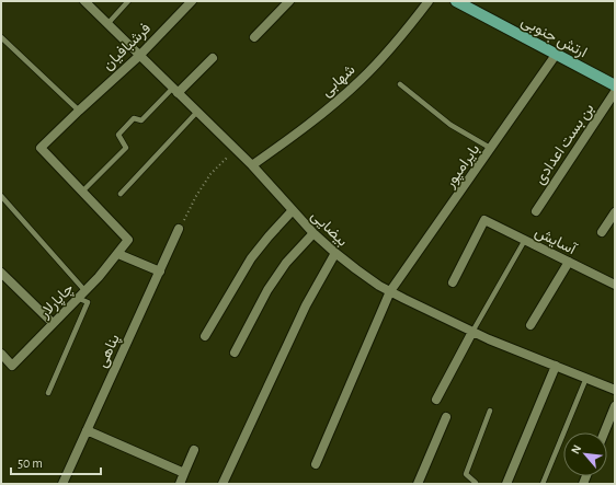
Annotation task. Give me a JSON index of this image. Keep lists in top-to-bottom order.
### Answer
{
  "streets": {
    "main road": ["ارتش جنوبی"],
    "street": [
      "فرشبافیان",
      "شهابی",
      "بن بست اعدادی",
      "بایرامپور",
      "بیضایی",
      "آسایش",
      "چاپارلار",
      "پناهی"
    ]
  },
  "crossings": [
    ["ارتش جنوبی", "بایرامپور"],
    ["فرشبافیان", "بیضایی"],
    ["فرشبافیان", "چاپارلار"],
    ["شهابی", "بیضایی"],
    ["بایرامپور", "بیضایی"]
  ],
  "scale_bar": "50 m",
  "north": "top left"
}
